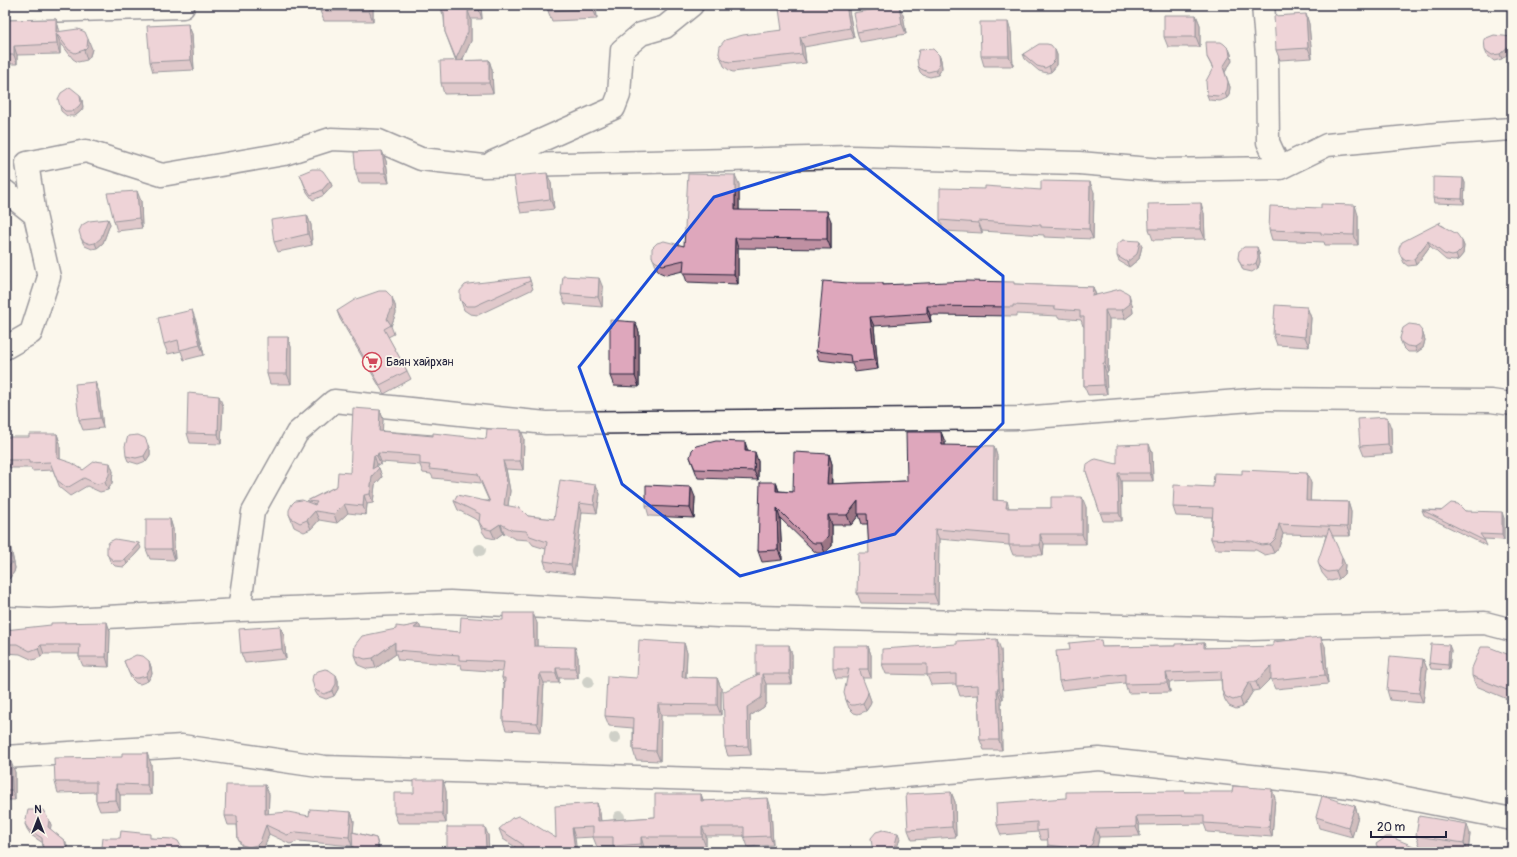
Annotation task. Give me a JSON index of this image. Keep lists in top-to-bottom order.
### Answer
{
  "places": {
    "supermarket": ["Баян хайрхан"]
  },
  "scale_bar": "20 m",
  "north": "top"
}
